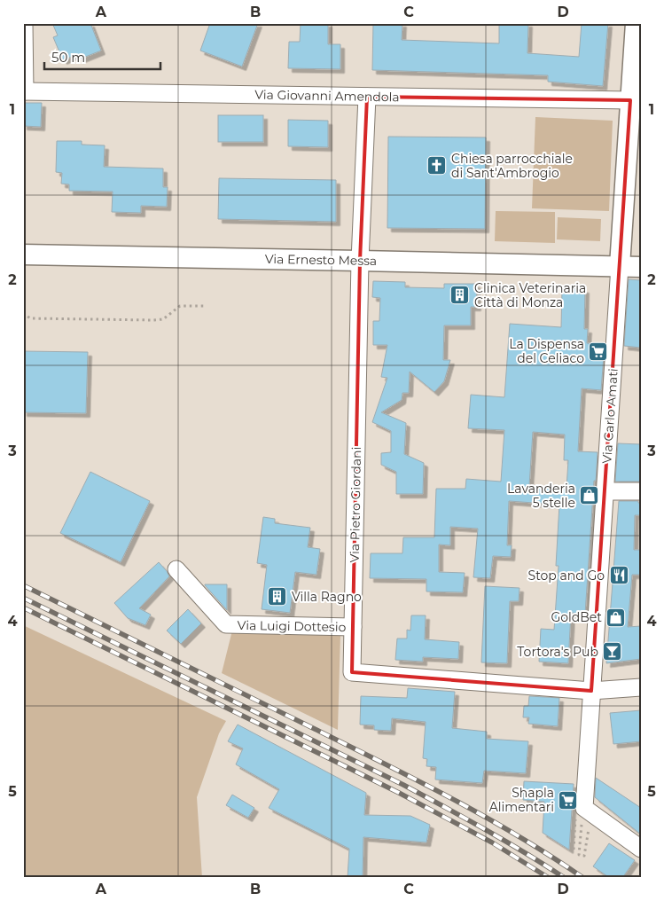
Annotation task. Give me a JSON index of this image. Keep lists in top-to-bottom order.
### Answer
{
  "streets": {
    "street": [
      "Via Giovanni Amendola",
      "Via Ernesto Messa",
      "Via Carlo Amati",
      "Via Pietro Giordani",
      "Via Luigi Dottesio"
    ]
  },
  "crossings": [
    ["Via Giovanni Amendola", "Via Carlo Amati"],
    ["Via Giovanni Amendola", "Via Pietro Giordani"],
    ["Via Ernesto Messa", "Via Carlo Amati"],
    ["Via Ernesto Messa", "Via Pietro Giordani"],
    ["Via Carlo Amati", "Via Pietro Giordani"],
    ["Via Pietro Giordani", "Via Luigi Dottesio"]
  ],
  "places": {
    "church": ["Chiesa parrocchiale di Sant'Ambrogio"],
    "building": ["Clinica Veterinaria Città di Monza", "Villa Ragno"],
    "supermarket": ["La Dispensa del Celiaco", "Shapla Alimentari"],
    "shop": ["Lavanderia 5 stelle", "GoldBet"],
    "restaurant": ["Stop and Go"],
    "bar": ["Tortora's Pub"]
  },
  "scale_bar": "50 m",
  "grid": {
    "columns": [
      "A",
      "B",
      "C",
      "D"
    ],
    "rows": [
      "1",
      "2",
      "3",
      "4",
      "5"
    ]
  }
}
